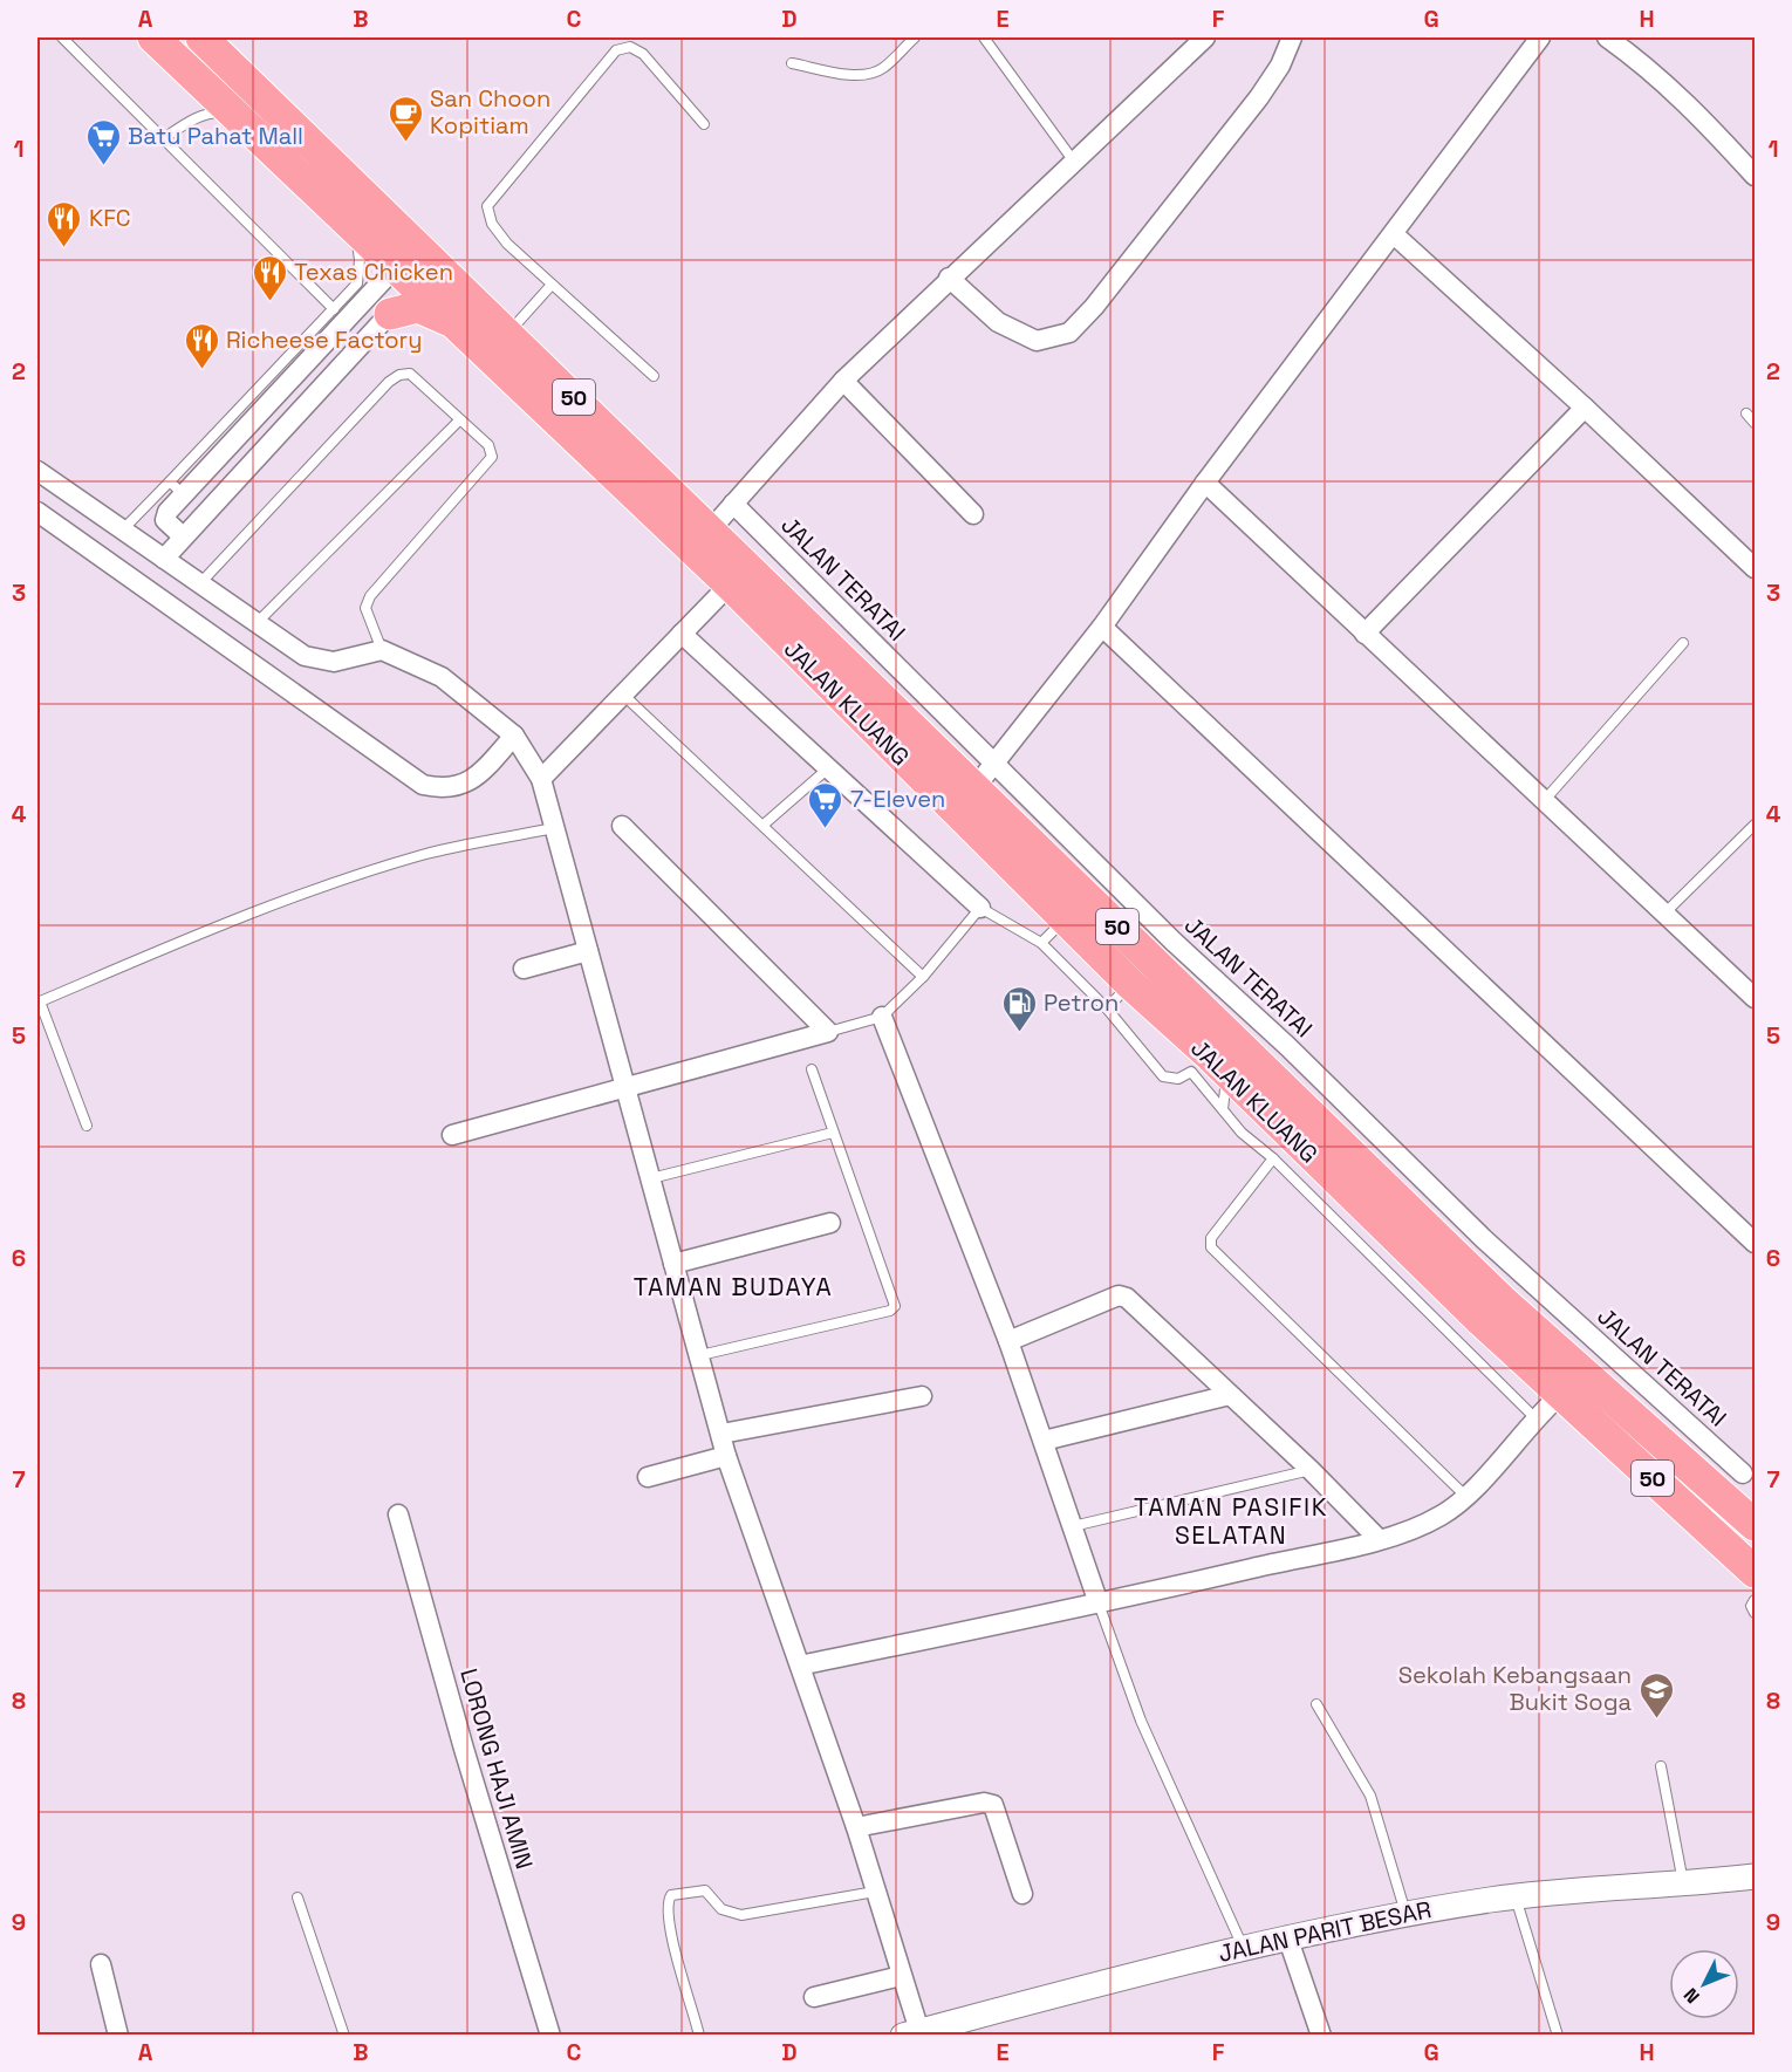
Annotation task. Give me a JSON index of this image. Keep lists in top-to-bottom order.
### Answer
{
  "streets": {
    "highway": ["50", "JALAN KLUANG"],
    "street": ["JALAN TERATAI", "LORONG HAJI AMIN", "JALAN PARIT BESAR"]
  },
  "crossings": [
    ["JALAN TERATAI", "JALAN KLUANG"]
  ],
  "districts": ["TAMAN BUDAYA", "TAMAN PASIFIK SELATAN"],
  "places": {
    "cafe": ["San Choon Kopitiam"],
    "supermarket": ["Batu Pahat Mall", "7-Eleven"],
    "restaurant": ["KFC", "Texas Chicken", "Richeese Factory"],
    "fuel station": ["Petron"],
    "school or university": ["Sekolah Kebangsaan Bukit Soga"]
  },
  "north": "bottom left",
  "grid": {
    "columns": [
      "A",
      "B",
      "C",
      "D",
      "E",
      "F",
      "G",
      "H"
    ],
    "rows": [
      "1",
      "2",
      "3",
      "4",
      "5",
      "6",
      "7",
      "8",
      "9"
    ]
  }
}
